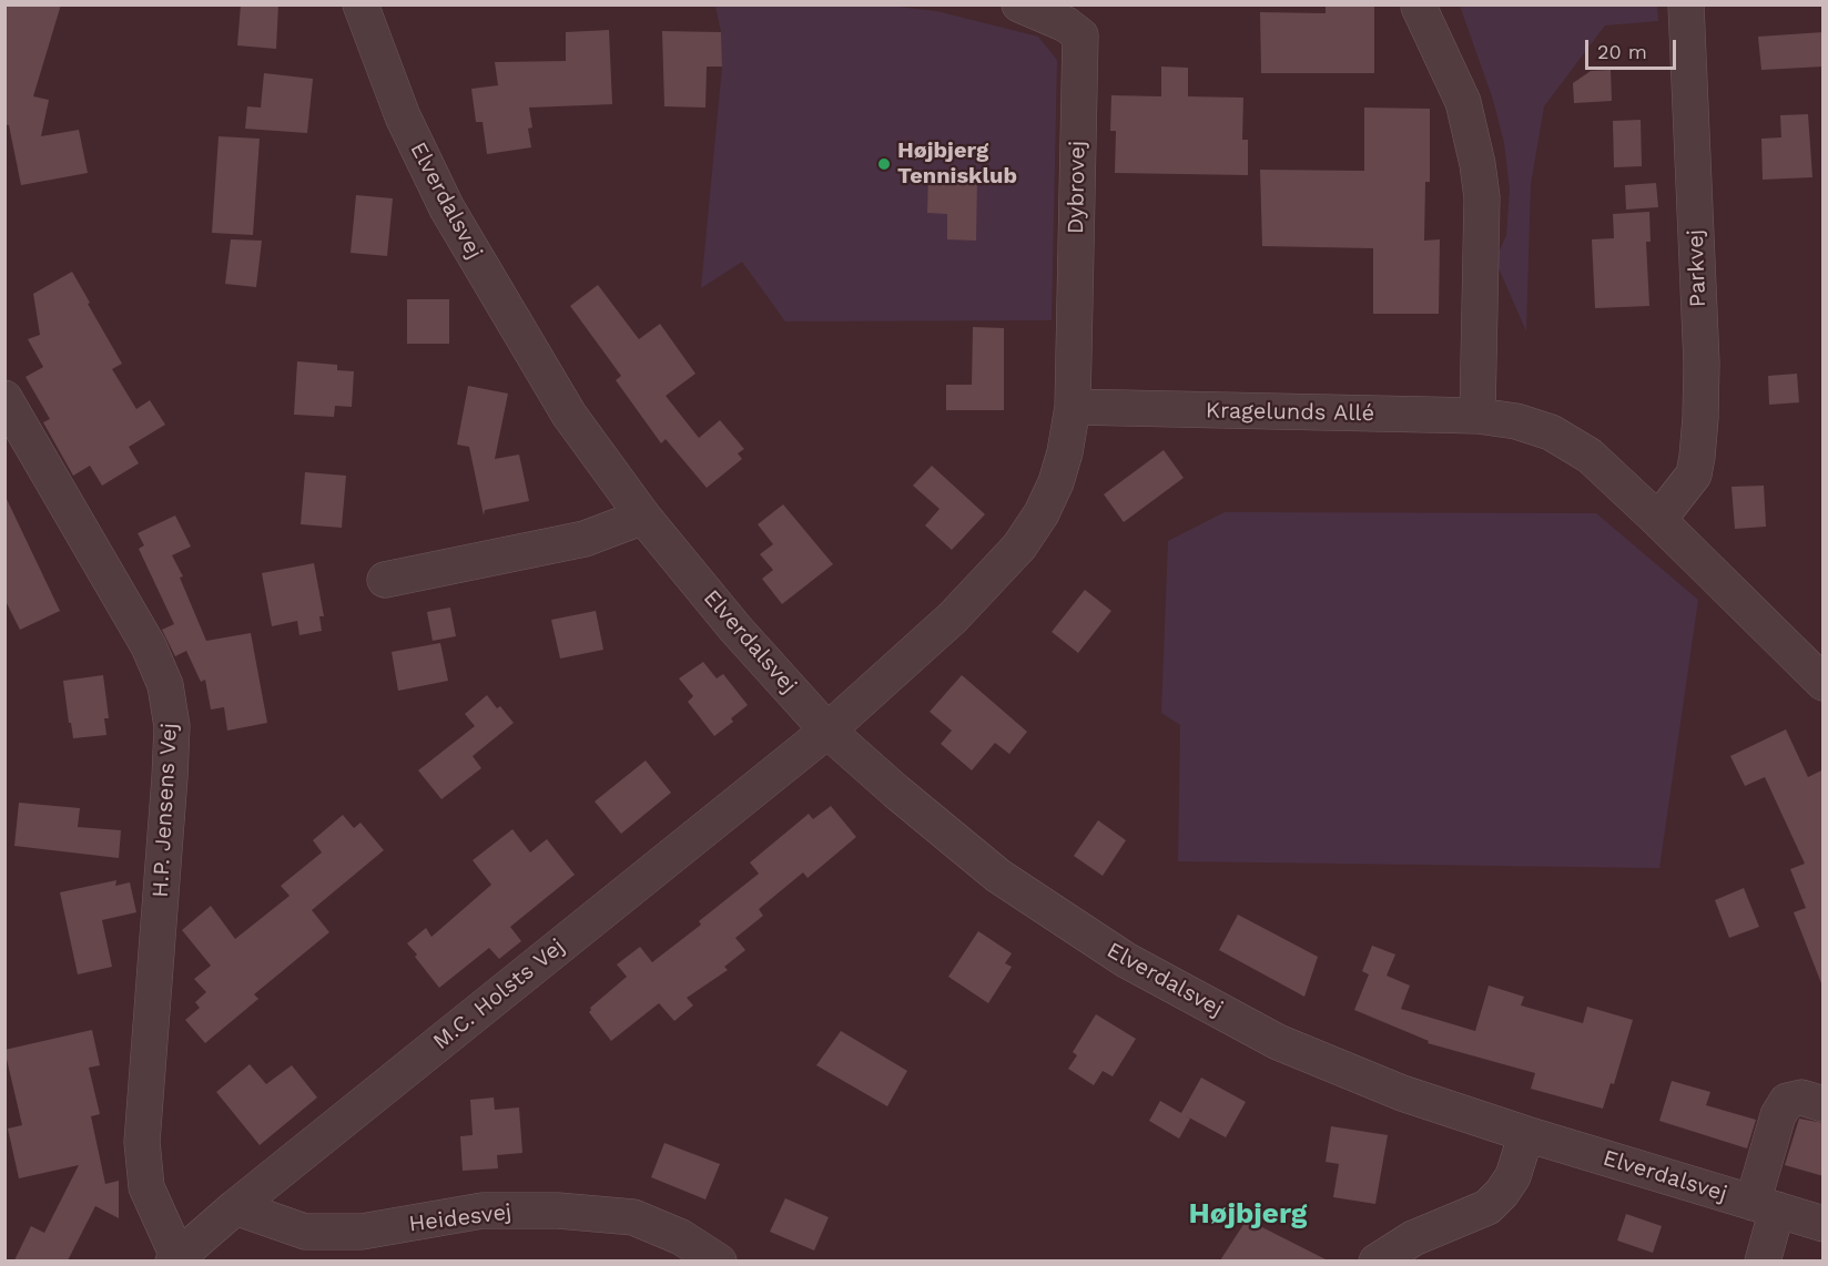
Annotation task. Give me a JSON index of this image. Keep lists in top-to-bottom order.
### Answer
{
  "streets": {
    "street": [
      "Dybrovej",
      "Elverdalsvej",
      "Parkvej",
      "Kragelunds Allé",
      "H.P. Jensens Vej",
      "M.C. Holsts Vej",
      "Heidesvej"
    ]
  },
  "crossings": [
    ["Dybrovej", "Kragelunds Allé"],
    ["Elverdalsvej", "M.C. Holsts Vej"],
    ["Parkvej", "Kragelunds Allé"],
    ["H.P. Jensens Vej", "M.C. Holsts Vej"],
    ["M.C. Holsts Vej", "Heidesvej"]
  ],
  "districts": ["Højbjerg"],
  "places": ["Højbjerg Tennisklub"],
  "scale_bar": "20 m"
}
